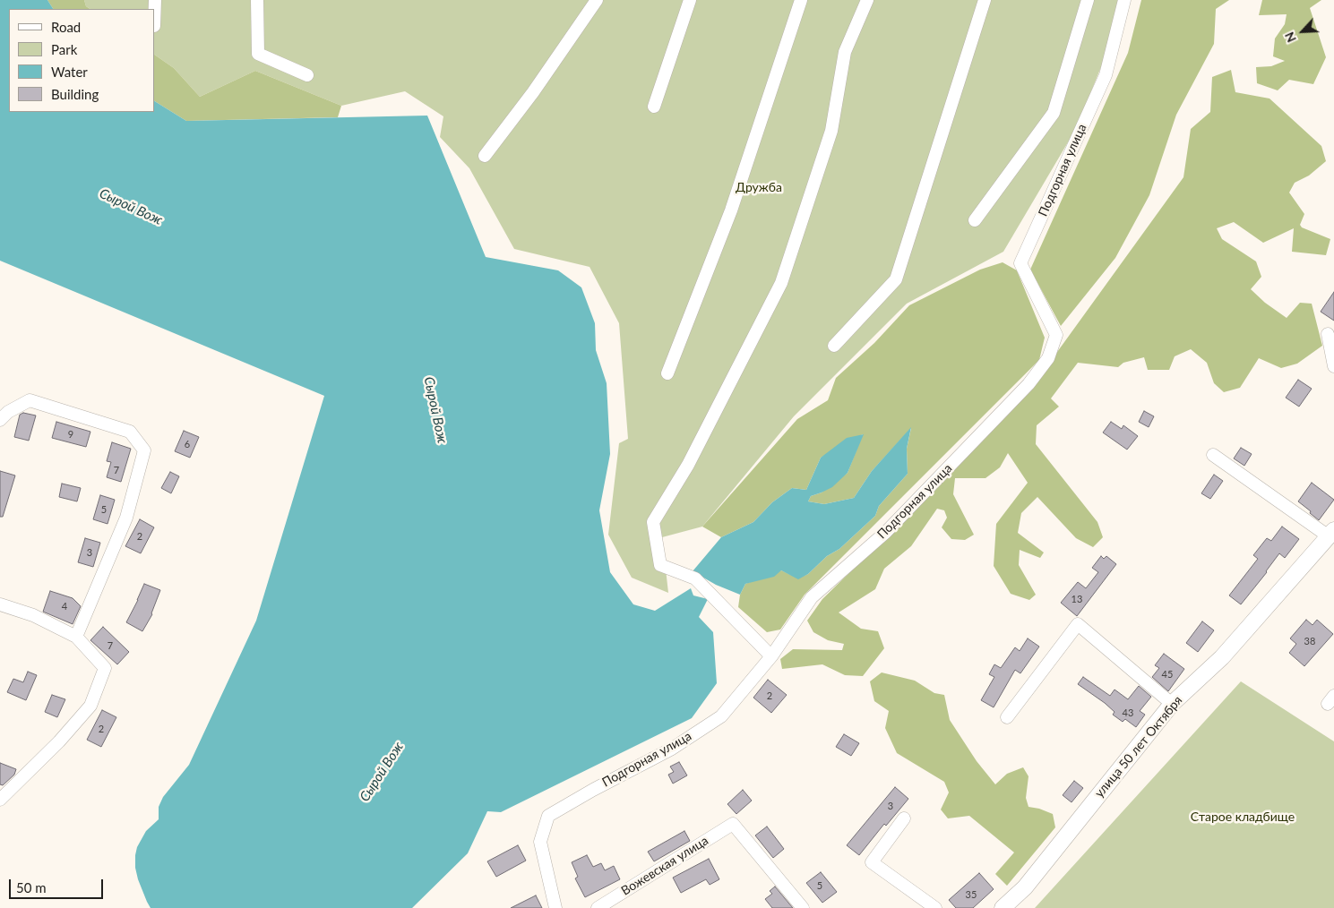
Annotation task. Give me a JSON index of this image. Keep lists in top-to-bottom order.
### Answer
{
  "streets": {
    "main road": ["улица 50 лет Октября"],
    "street": ["Подгорная улица", "Вожевская улица"]
  },
  "water": ["Сырой Вож"],
  "parks": ["Дружба", "Старое кладбище"],
  "house_numbers": [
    "9",
    "6",
    "7",
    "5",
    "2",
    "3",
    "13",
    "4",
    "38",
    "7",
    "45",
    "2",
    "43",
    "2",
    "3",
    "5",
    "35"
  ],
  "legend": [
    "Road",
    "Park",
    "Water",
    "Building"
  ],
  "scale_bar": "50 m",
  "north": "bottom left"
}
